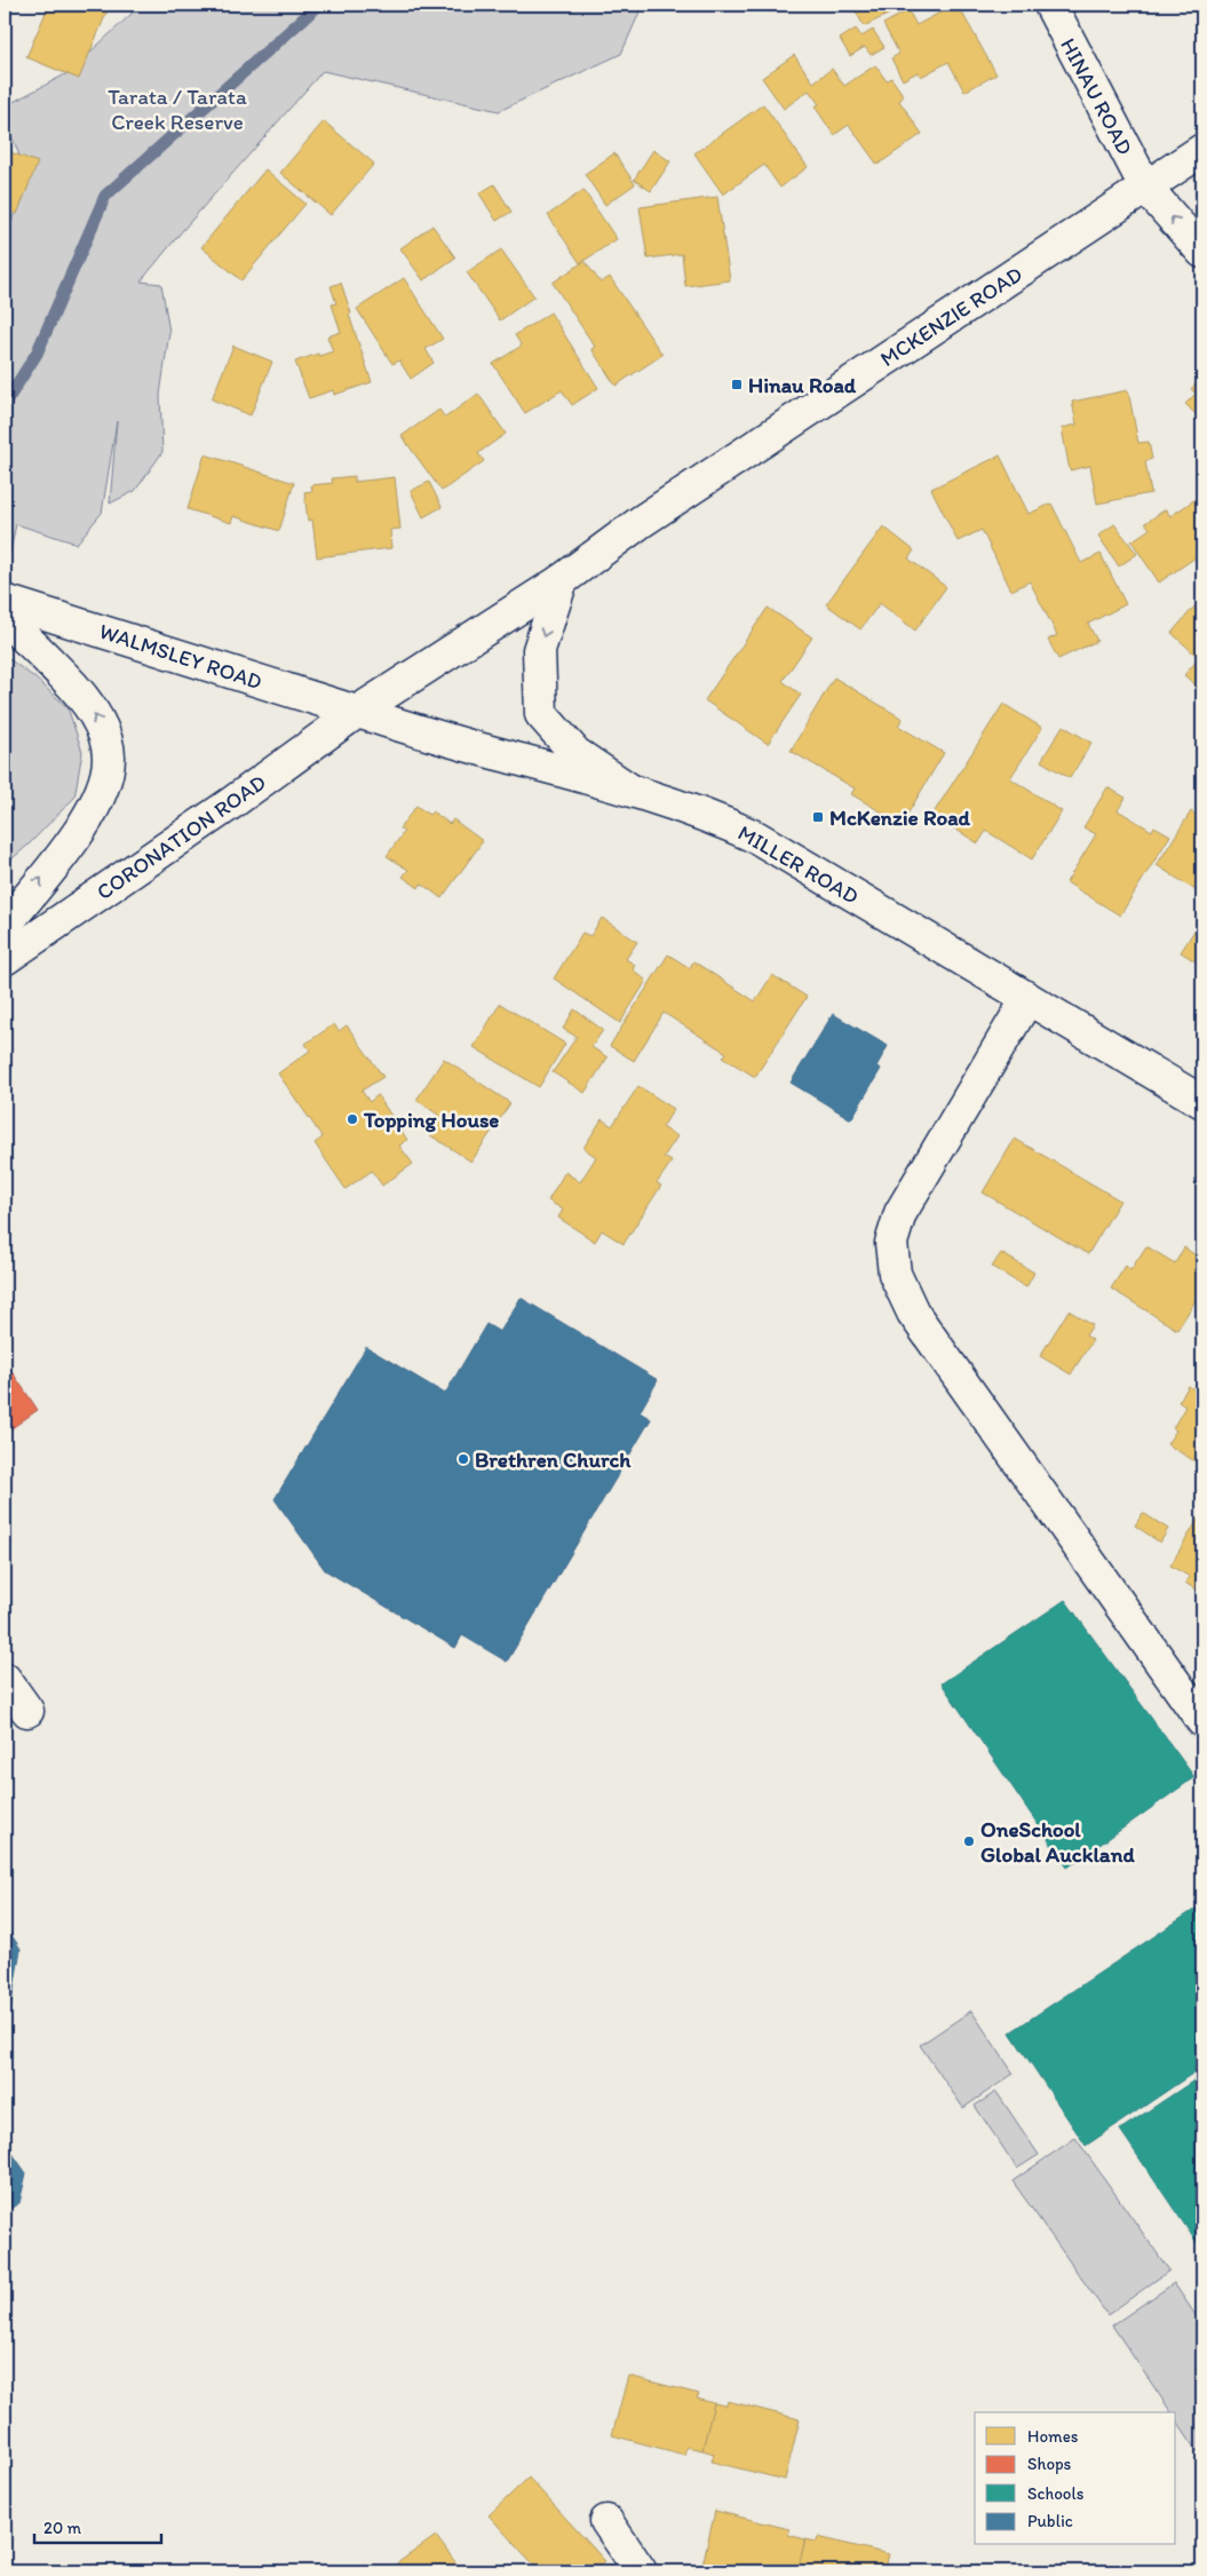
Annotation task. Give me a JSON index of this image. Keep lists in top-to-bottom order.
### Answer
{
  "streets": {
    "main road": [
      "HINAU ROAD",
      "MCKENZIE ROAD",
      "WALMSLEY ROAD",
      "CORONATION ROAD",
      "MILLER ROAD"
    ]
  },
  "crossings": [
    ["HINAU ROAD", "MCKENZIE ROAD"],
    ["MCKENZIE ROAD", "WALMSLEY ROAD"],
    ["MCKENZIE ROAD", "CORONATION ROAD"],
    ["MCKENZIE ROAD", "MILLER ROAD"],
    ["WALMSLEY ROAD", "CORONATION ROAD"],
    ["WALMSLEY ROAD", "MILLER ROAD"],
    ["CORONATION ROAD", "MILLER ROAD"]
  ],
  "parks": ["Tarata / Tarata Creek Reserve"],
  "places": {
    "transit": ["Hinau Road", "McKenzie Road"],
    "other": ["Topping House", "Brethren Church", "OneSchool Global Auckland"]
  },
  "legend": [
    "Homes",
    "Shops",
    "Schools",
    "Public"
  ],
  "scale_bar": "20 m"
}
